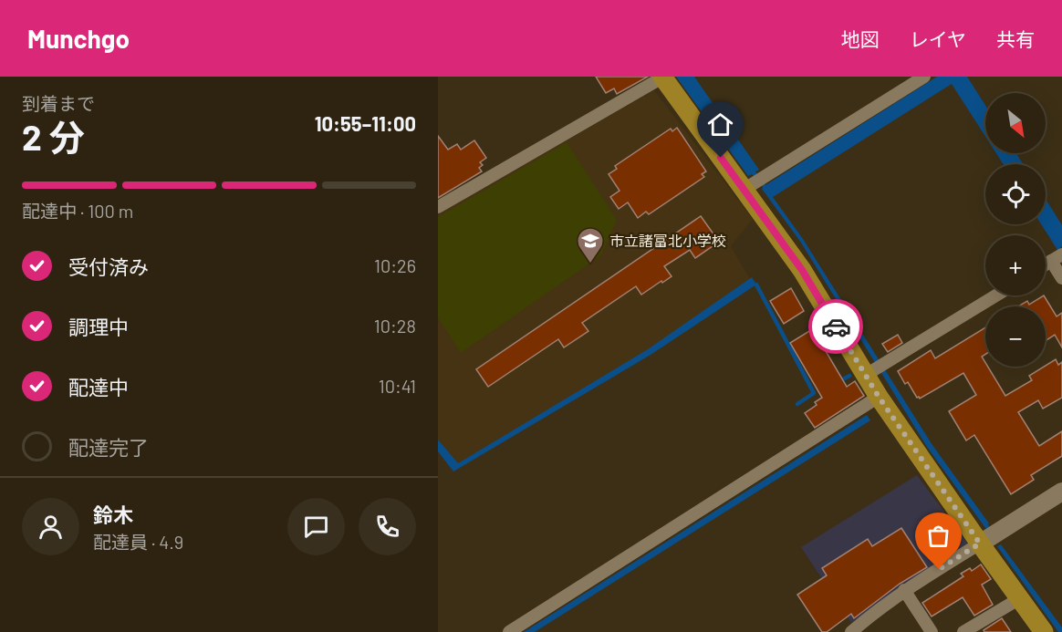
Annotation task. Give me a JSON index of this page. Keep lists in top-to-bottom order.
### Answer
{
  "places": {
    "school or university": ["市立諸富北小学校"]
  },
  "north": "bottom right",
  "page": {
    "header": "Munchgo",
    "nav": ["地図", "レイヤ", "共有"],
    "heading": ["2 分", "到着まで", "10:55–11:00"],
    "panel": ["鈴木", "配達員 · 4.9"],
    "map_buttons": ["+", "−"],
    "bar": "配達中 · 100 m",
    "list": [
      ["受付済み", "10:26"],
      ["調理中", "10:28"],
      ["配達中", "10:41"],
      "配達完了"
    ]
  }
}
